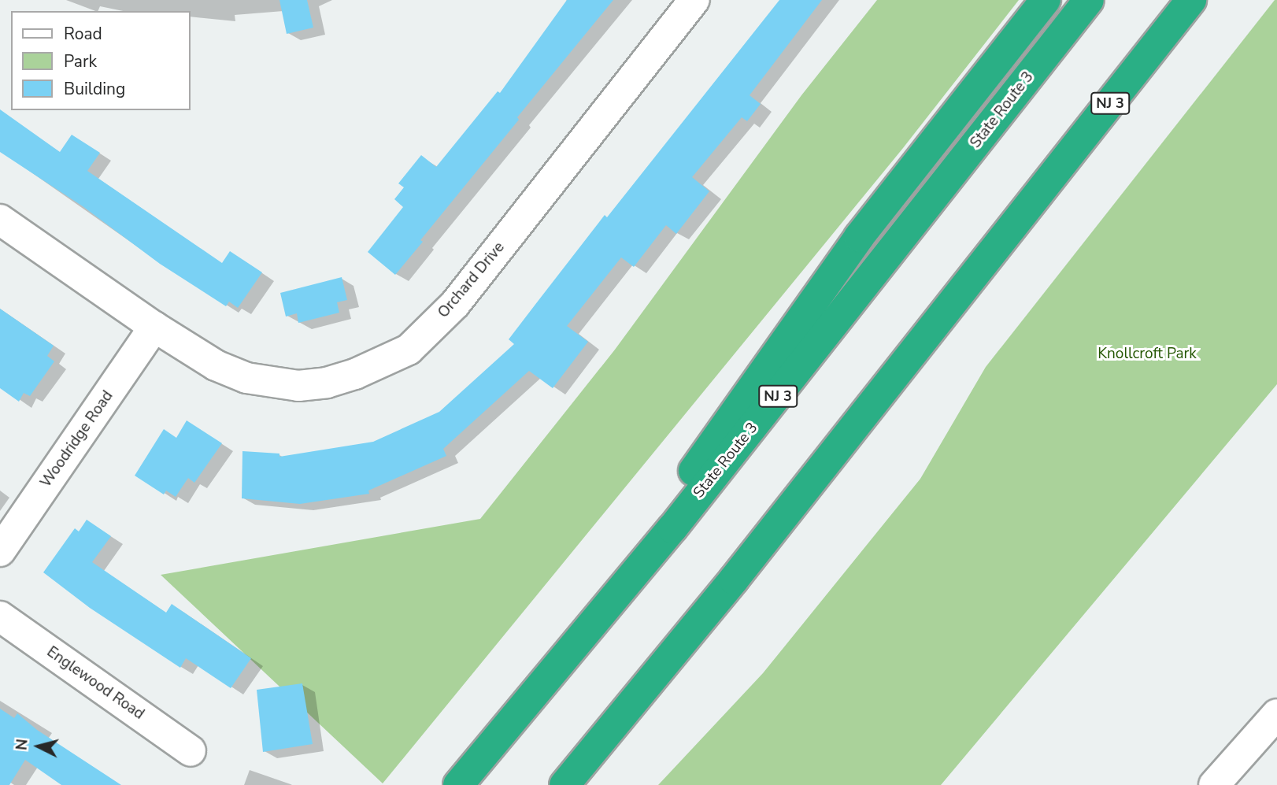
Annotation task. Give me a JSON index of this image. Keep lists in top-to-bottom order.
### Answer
{
  "streets": {
    "highway": ["NJ 3", "State Route 3"],
    "street": ["Orchard Drive", "Woodridge Road", "Englewood Road"]
  },
  "crossings": [
    ["Orchard Drive", "Woodridge Road"]
  ],
  "parks": ["Knollcroft Park"],
  "legend": ["Road", "Park", "Building"],
  "north": "left"
}
